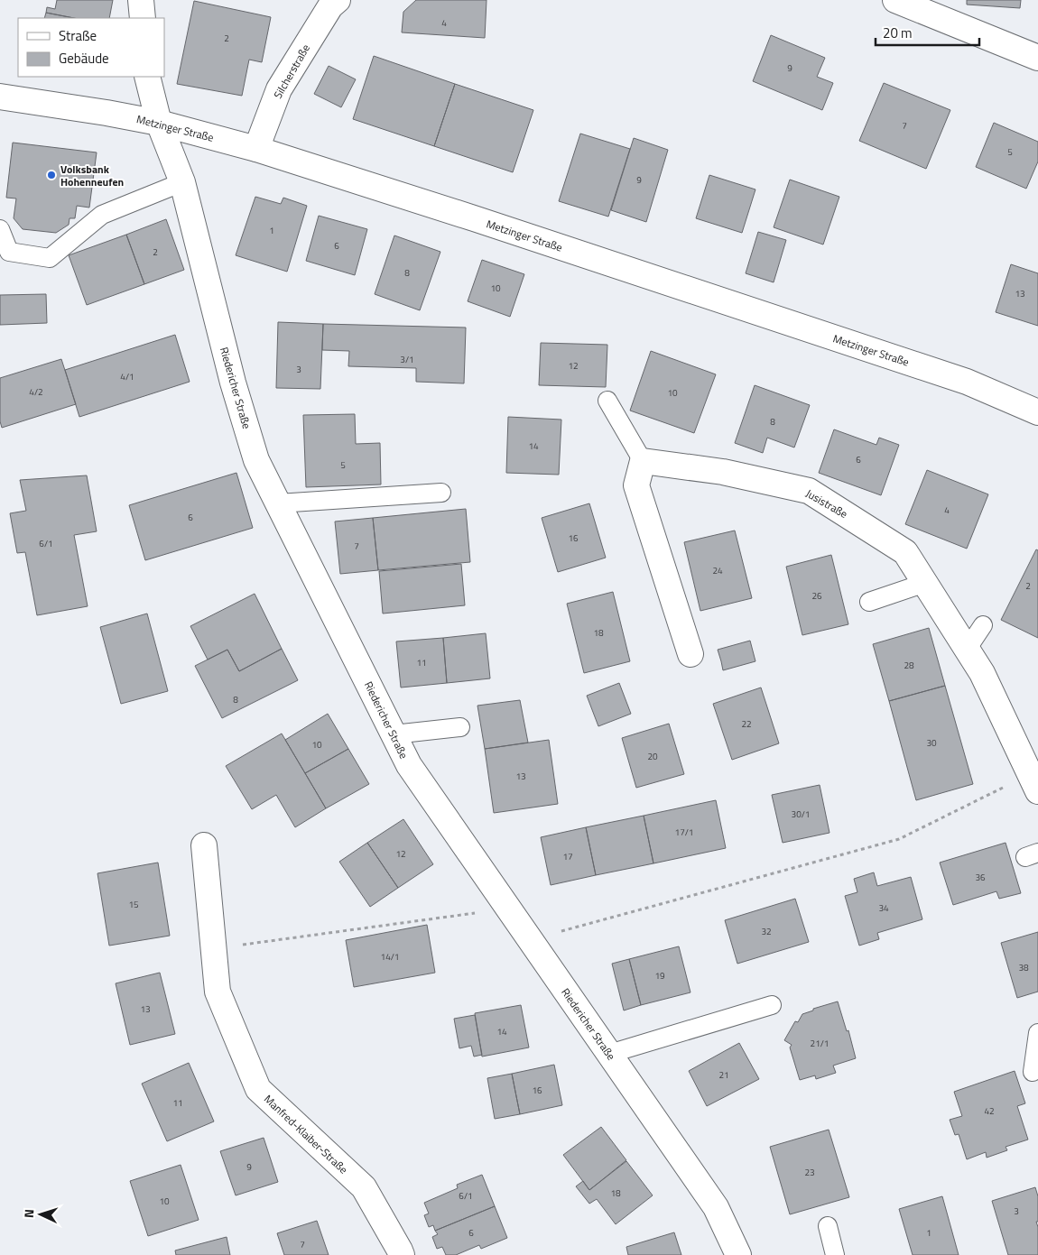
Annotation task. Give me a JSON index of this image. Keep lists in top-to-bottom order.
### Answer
{
  "streets": {
    "street": [
      "Silcherstraße",
      "Metzinger Straße",
      "Riedericher Straße",
      "Jusistraße",
      "Manfred-Klaiber-Straße"
    ]
  },
  "crossings": [
    ["Silcherstraße", "Metzinger Straße"],
    ["Metzinger Straße", "Riedericher Straße"]
  ],
  "places": ["Volksbank Hohenneufen"],
  "house_numbers": [
    "4",
    "2",
    "9",
    "7",
    "5",
    "9",
    "1",
    "6",
    "2",
    "8",
    "10",
    "13",
    "3/1",
    "12",
    "3",
    "4/1",
    "4/2",
    "10",
    "8",
    "14",
    "6",
    "5",
    "4",
    "6",
    "16",
    "6/1",
    "7",
    "24",
    "2",
    "26",
    "18",
    "11",
    "28",
    "8",
    "22",
    "30",
    "10",
    "20",
    "13",
    "30/1",
    "17/1",
    "12",
    "17",
    "36",
    "15",
    "34",
    "32",
    "14/1",
    "38",
    "19",
    "13",
    "14",
    "21/1",
    "21",
    "16",
    "11",
    "42",
    "9",
    "23",
    "18",
    "6/1",
    "10",
    "3",
    "6",
    "1",
    "7"
  ],
  "legend": ["Straße", "Gebäude"],
  "scale_bar": "20 m",
  "north": "left"
}
